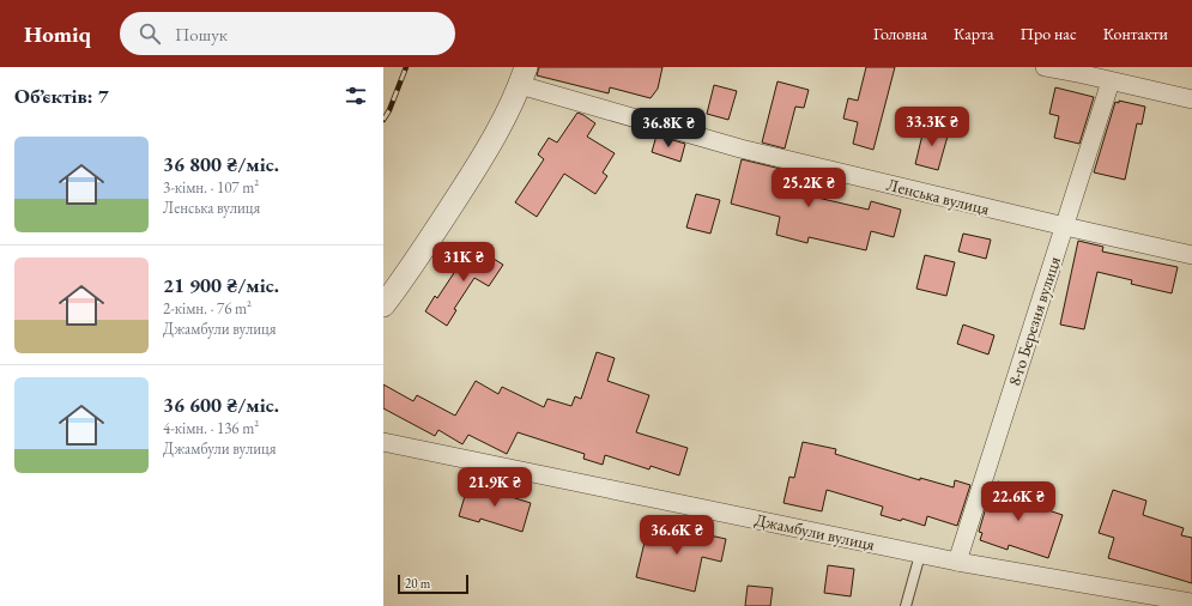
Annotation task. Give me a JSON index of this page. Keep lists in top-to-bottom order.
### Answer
{
  "streets": {
    "street": ["Ленська вулиця", "8-го Березня вулиця", "Джамбули вулиця"]
  },
  "crossings": [
    ["Ленська вулиця", "8-го Березня вулиця"],
    ["8-го Березня вулиця", "Джамбули вулиця"]
  ],
  "scale_bar": "20 m",
  "page": {
    "header": "Homiq",
    "search": "Пошук",
    "nav": [
      "Головна",
      "Карта",
      "Про нас",
      "Контакти"
    ],
    "heading": "Об’єктів: 7",
    "price": [
      "33.3K ₴",
      "36.8K ₴",
      "25.2K ₴",
      "31K ₴",
      "21.9K ₴",
      "22.6K ₴",
      "36.6K ₴"
    ],
    "list": [
      {
        "name": "36 800 ₴/міс.",
        "note": "3-кімн. · 107 m² · Ленська вулиця"
      },
      {
        "name": "21 900 ₴/міс.",
        "note": "2-кімн. · 76 m² · Джамбули вулиця"
      },
      {
        "name": "36 600 ₴/міс.",
        "note": "4-кімн. · 136 m² · Джамбули вулиця"
      }
    ],
    "scale": "20 m"
  }
}
